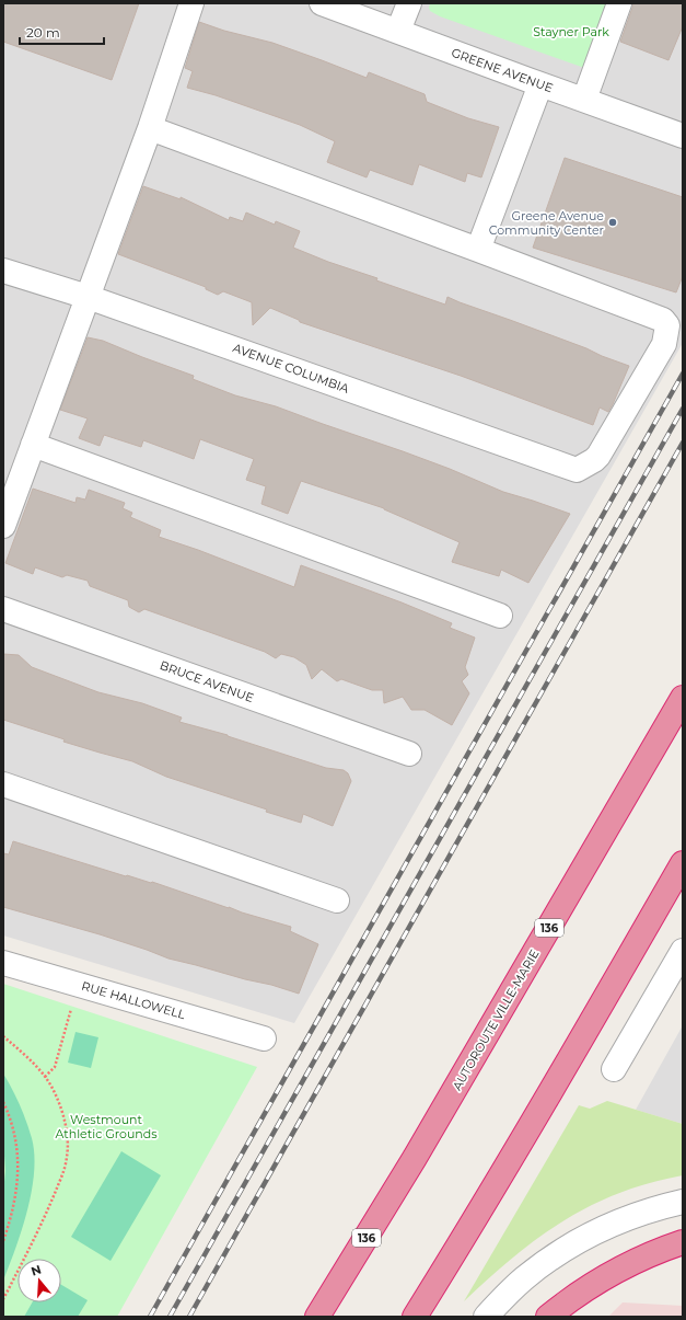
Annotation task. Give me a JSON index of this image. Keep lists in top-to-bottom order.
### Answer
{
  "streets": {
    "highway": ["136", "AUTOROUTE VILLE-MARIE"],
    "street": [
      "GREENE AVENUE",
      "AVENUE COLUMBIA",
      "BRUCE AVENUE",
      "RUE HALLOWELL"
    ]
  },
  "parks": ["Stayner Park", "Westmount Athletic Grounds"],
  "places": ["Greene Avenue Community Center"],
  "scale_bar": "20 m",
  "north": "top"
}
